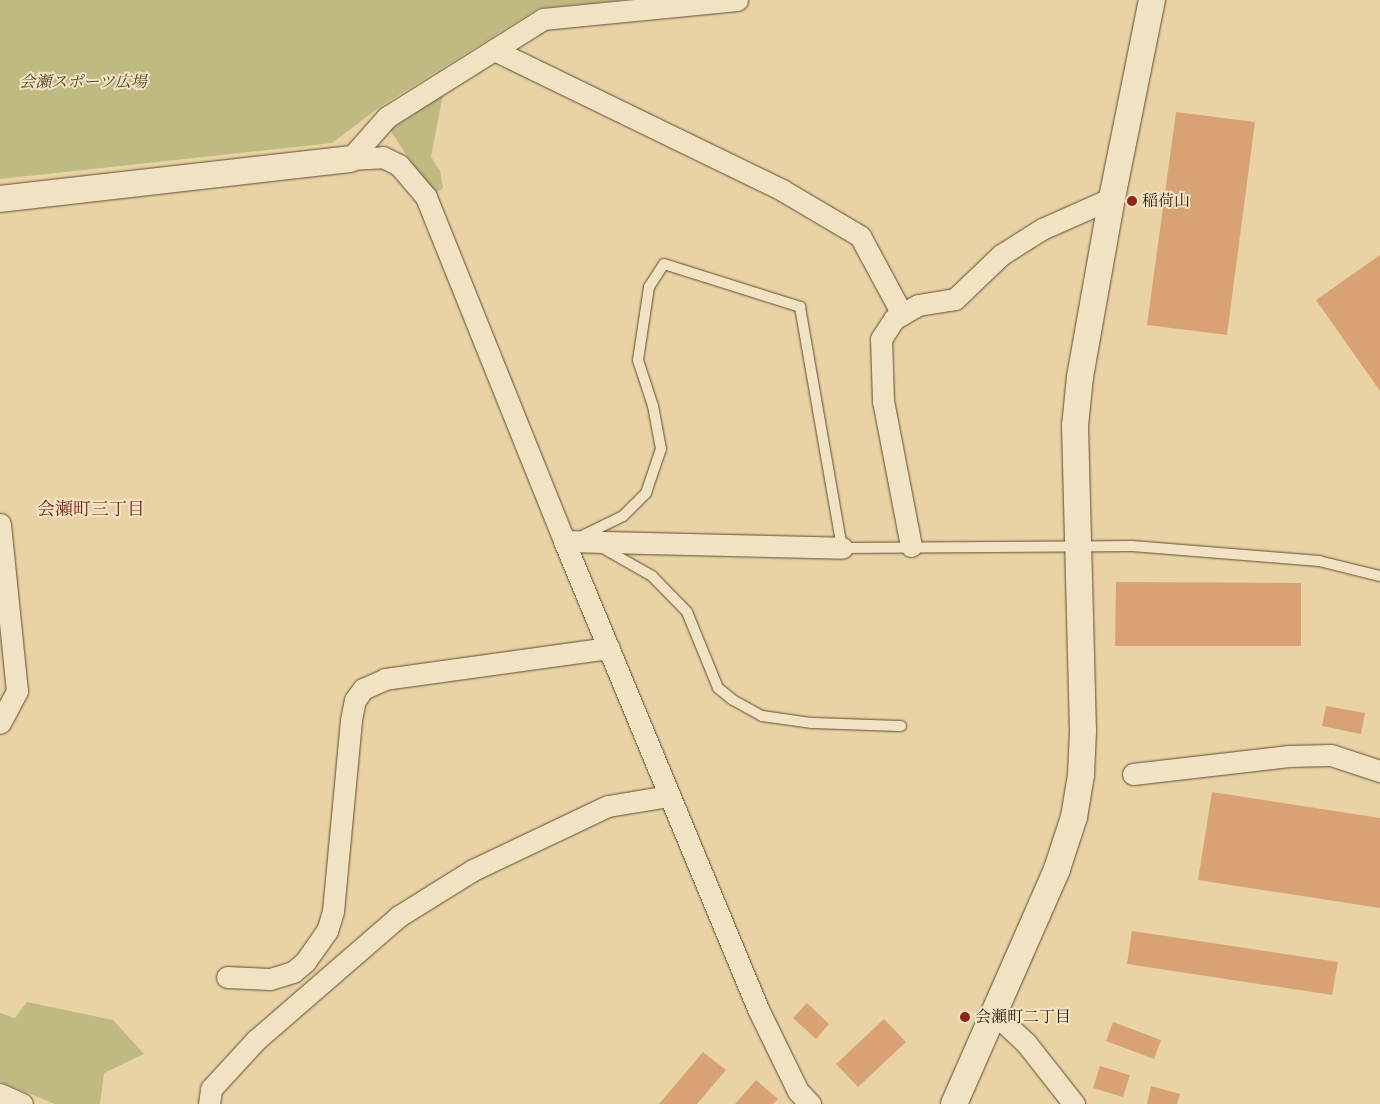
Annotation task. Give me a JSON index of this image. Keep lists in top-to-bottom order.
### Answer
{
  "districts": ["会瀬町三丁目"],
  "parks": ["会瀬スポーツ広場"],
  "places": ["稲荷山", "会瀬町二丁目"]
}
